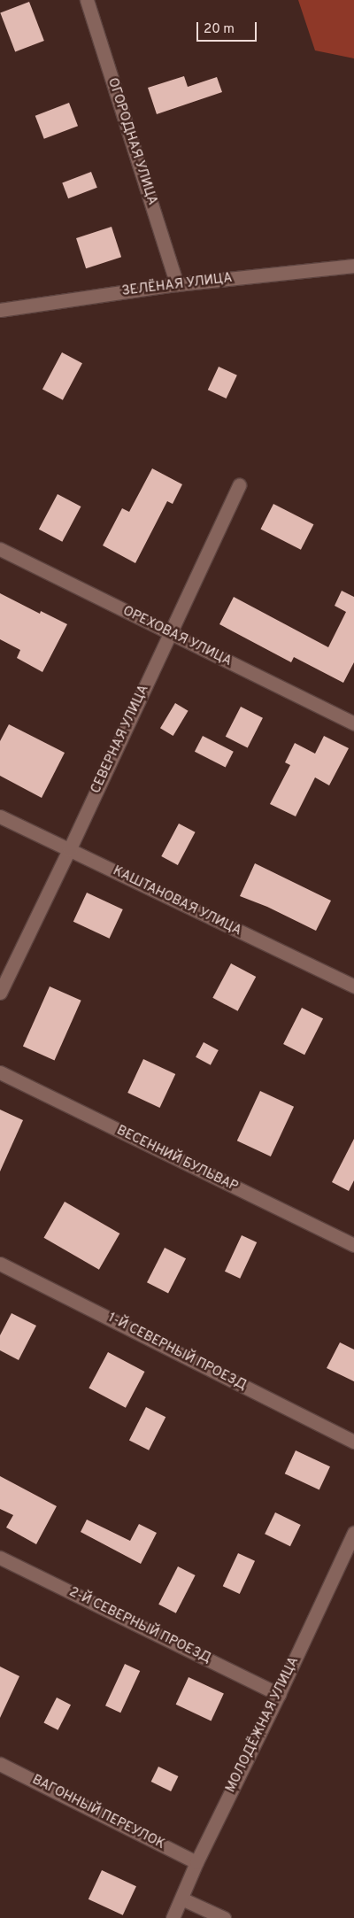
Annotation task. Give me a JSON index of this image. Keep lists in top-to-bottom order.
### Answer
{
  "streets": {
    "street": [
      "ОГОРОДНАЯ УЛИЦА",
      "ЗЕЛЁНАЯ УЛИЦА",
      "ОРЕХОВАЯ УЛИЦА",
      "СЕВЕРНАЯ УЛИЦА",
      "КАШТАНОВАЯ УЛИЦА",
      "ВЕСЕННИЙ БУЛЬВАР",
      "1-Й СЕВЕРНЫЙ ПРОЕЗД",
      "2-Й СЕВЕРНЫЙ ПРОЕЗД",
      "МОЛОДЁЖНАЯ УЛИЦА",
      "ВАГОННЫЙ ПЕРЕУЛОК"
    ]
  },
  "crossings": [
    ["ОГОРОДНАЯ УЛИЦА", "ЗЕЛЁНАЯ УЛИЦА"],
    ["ОРЕХОВАЯ УЛИЦА", "СЕВЕРНАЯ УЛИЦА"],
    ["СЕВЕРНАЯ УЛИЦА", "КАШТАНОВАЯ УЛИЦА"],
    ["2-Й СЕВЕРНЫЙ ПРОЕЗД", "МОЛОДЁЖНАЯ УЛИЦА"],
    ["МОЛОДЁЖНАЯ УЛИЦА", "ВАГОННЫЙ ПЕРЕУЛОК"]
  ],
  "scale_bar": "20 m"
}
